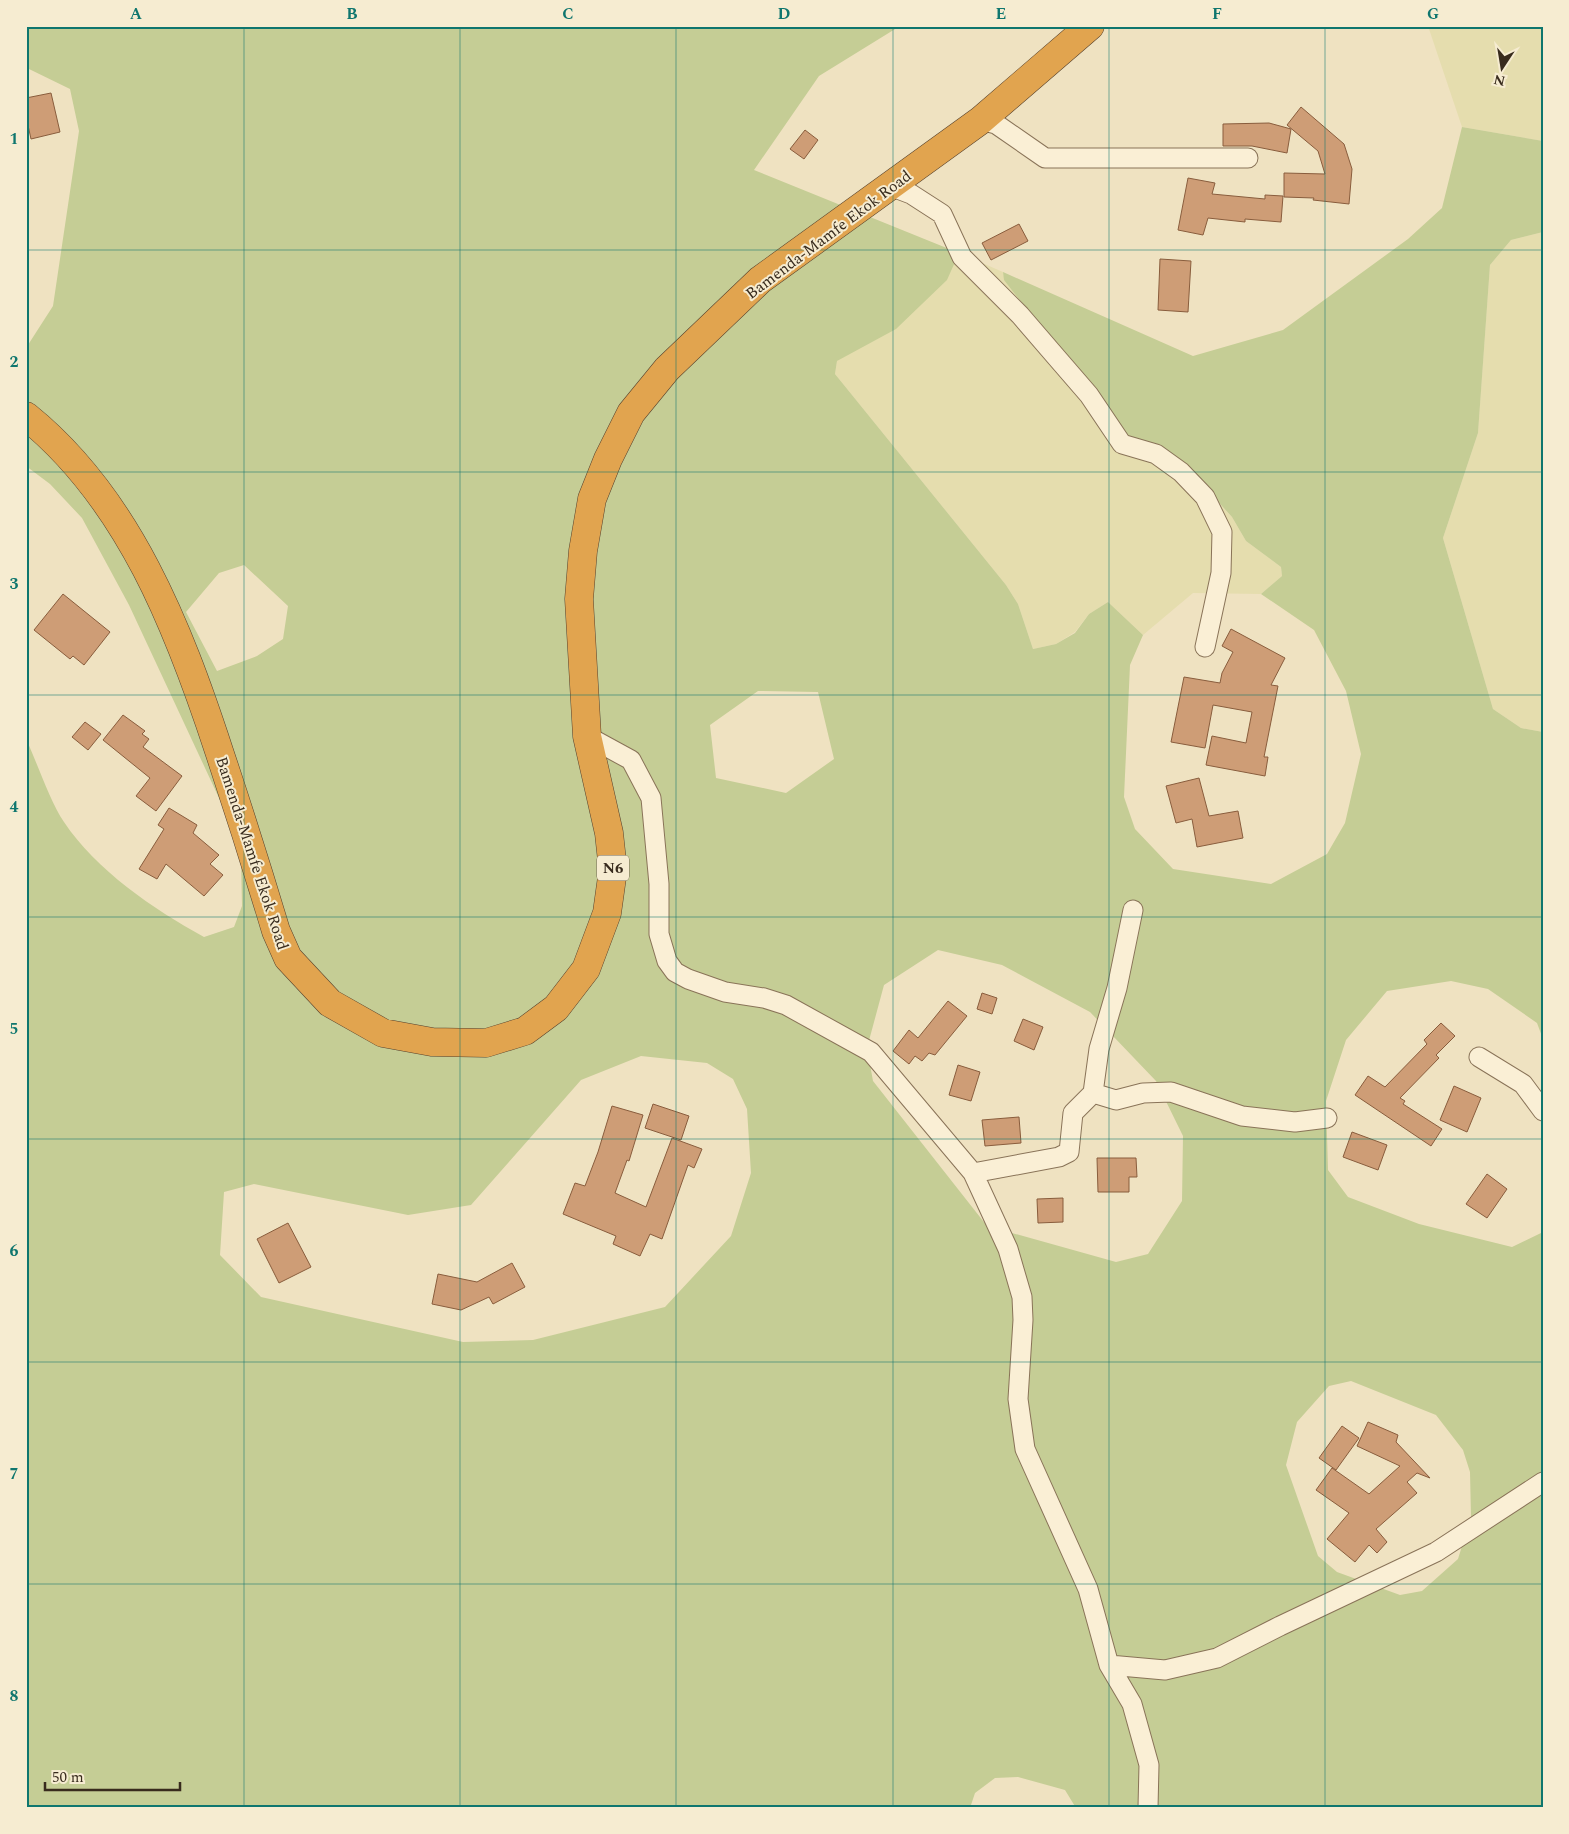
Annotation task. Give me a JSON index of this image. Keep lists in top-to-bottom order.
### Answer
{
  "streets": {
    "highway": ["Bamenda-Mamfe Ekok Road", "N6"]
  },
  "scale_bar": "50 m",
  "north": "bottom",
  "grid": {
    "columns": [
      "A",
      "B",
      "C",
      "D",
      "E",
      "F",
      "G"
    ],
    "rows": [
      "1",
      "2",
      "3",
      "4",
      "5",
      "6",
      "7",
      "8"
    ]
  }
}
